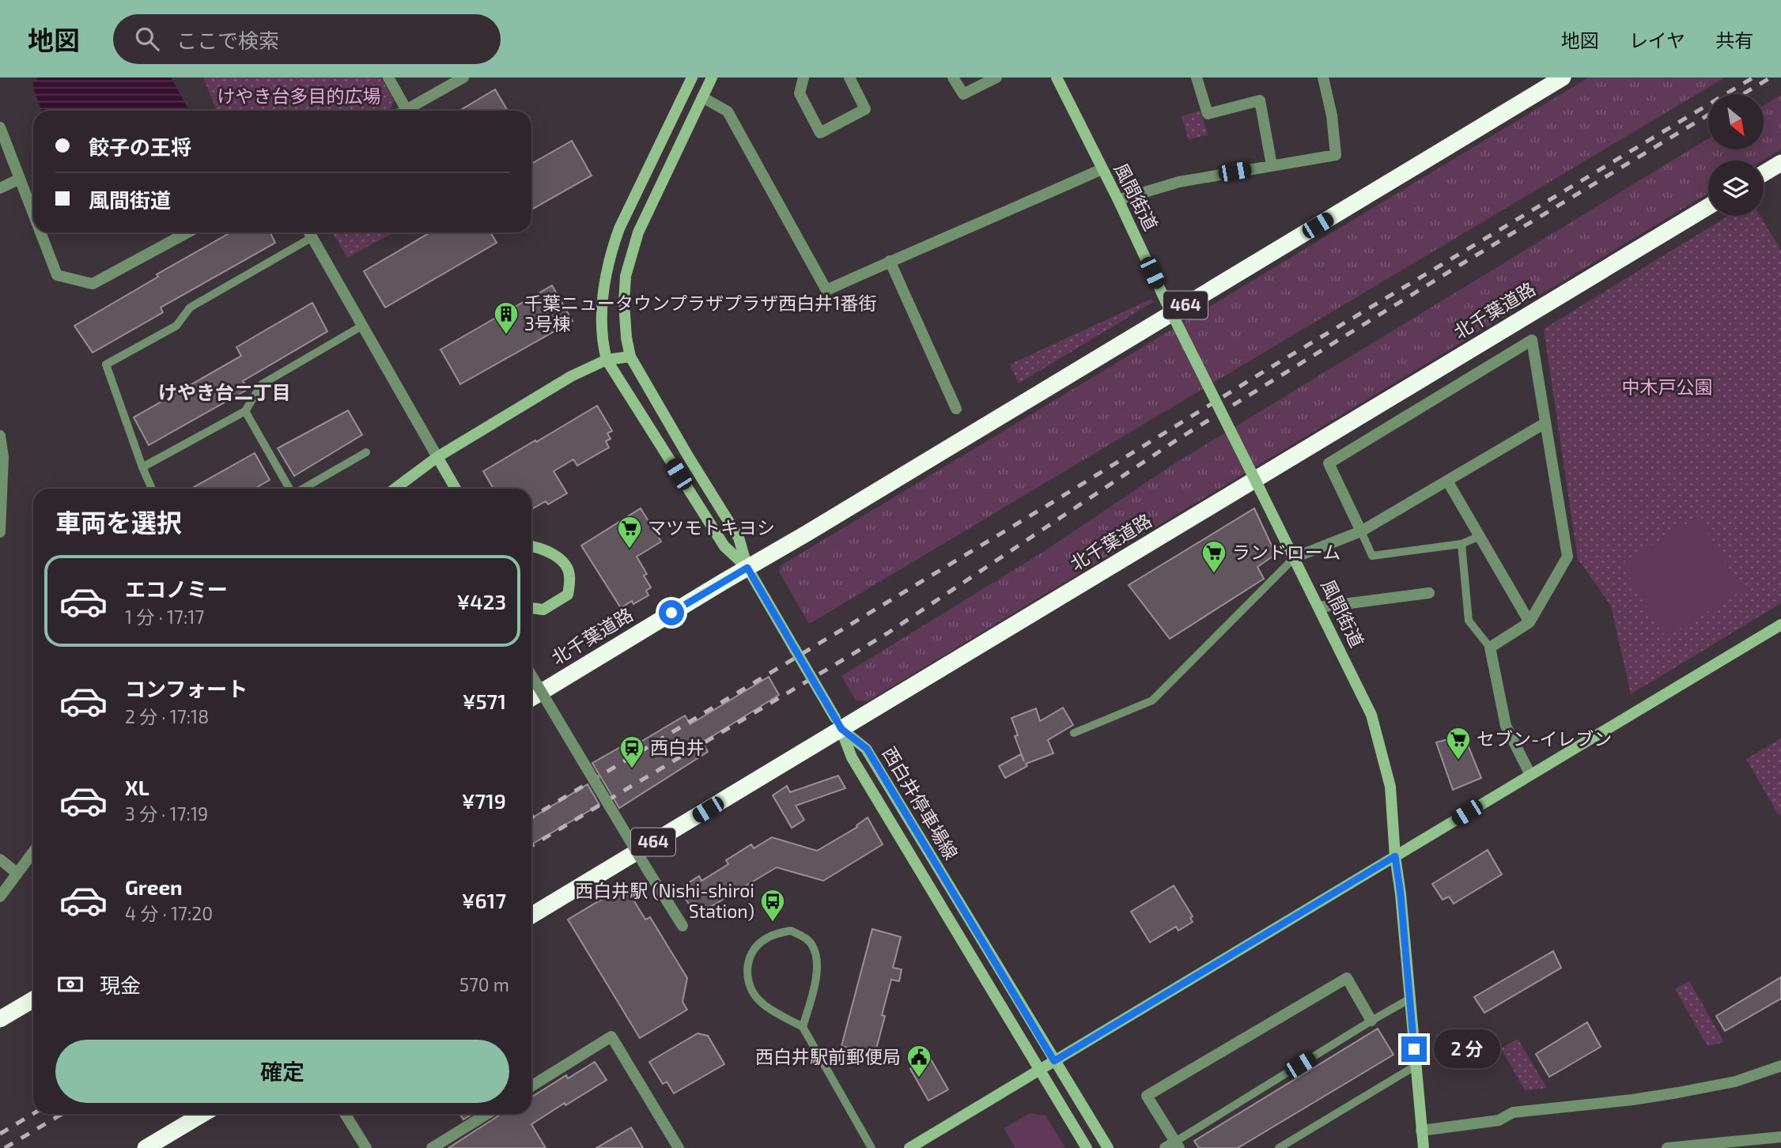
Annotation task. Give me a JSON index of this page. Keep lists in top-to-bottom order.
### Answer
{
  "streets": {
    "highway": ["464", "北千葉道路"],
    "street": ["風間街道", "西白井停車場線"]
  },
  "crossings": [
    ["北千葉道路", "西白井停車場線"]
  ],
  "districts": ["けやき台二丁目"],
  "parks": ["けやき台多目的広場", "中木戸公園"],
  "places": {
    "building": ["千葉ニュータウンプラザプラザ西白井1番街 3号棟"],
    "supermarket": ["マツモトキヨシ", "ランドローム", "セブン-イレブン"],
    "station": ["西白井"],
    "bus stop": ["西白井駅 (Nishi-shiroi Station)"],
    "public building": ["西白井駅前郵便局"]
  },
  "north": "bottom right",
  "page": {
    "header": "地図",
    "search": "ここで検索",
    "nav": ["地図", "レイヤ", "共有"],
    "banner": ["餃子の王将", "風間街道"],
    "heading": "車両を選択",
    "list": [
      {
        "name": "エコノミー",
        "note": "1 分 · 17:17",
        "value": "¥423"
      },
      {
        "name": "コンフォート",
        "note": "2 分 · 17:18",
        "value": "¥571"
      },
      {
        "name": "XL",
        "note": "3 分 · 17:19",
        "value": "¥719"
      },
      {
        "name": "Green",
        "note": "4 分 · 17:20",
        "value": "¥617"
      }
    ],
    "pay": ["現金", "570 m"],
    "buttons": "確定",
    "bubble": "2 分"
  }
}
